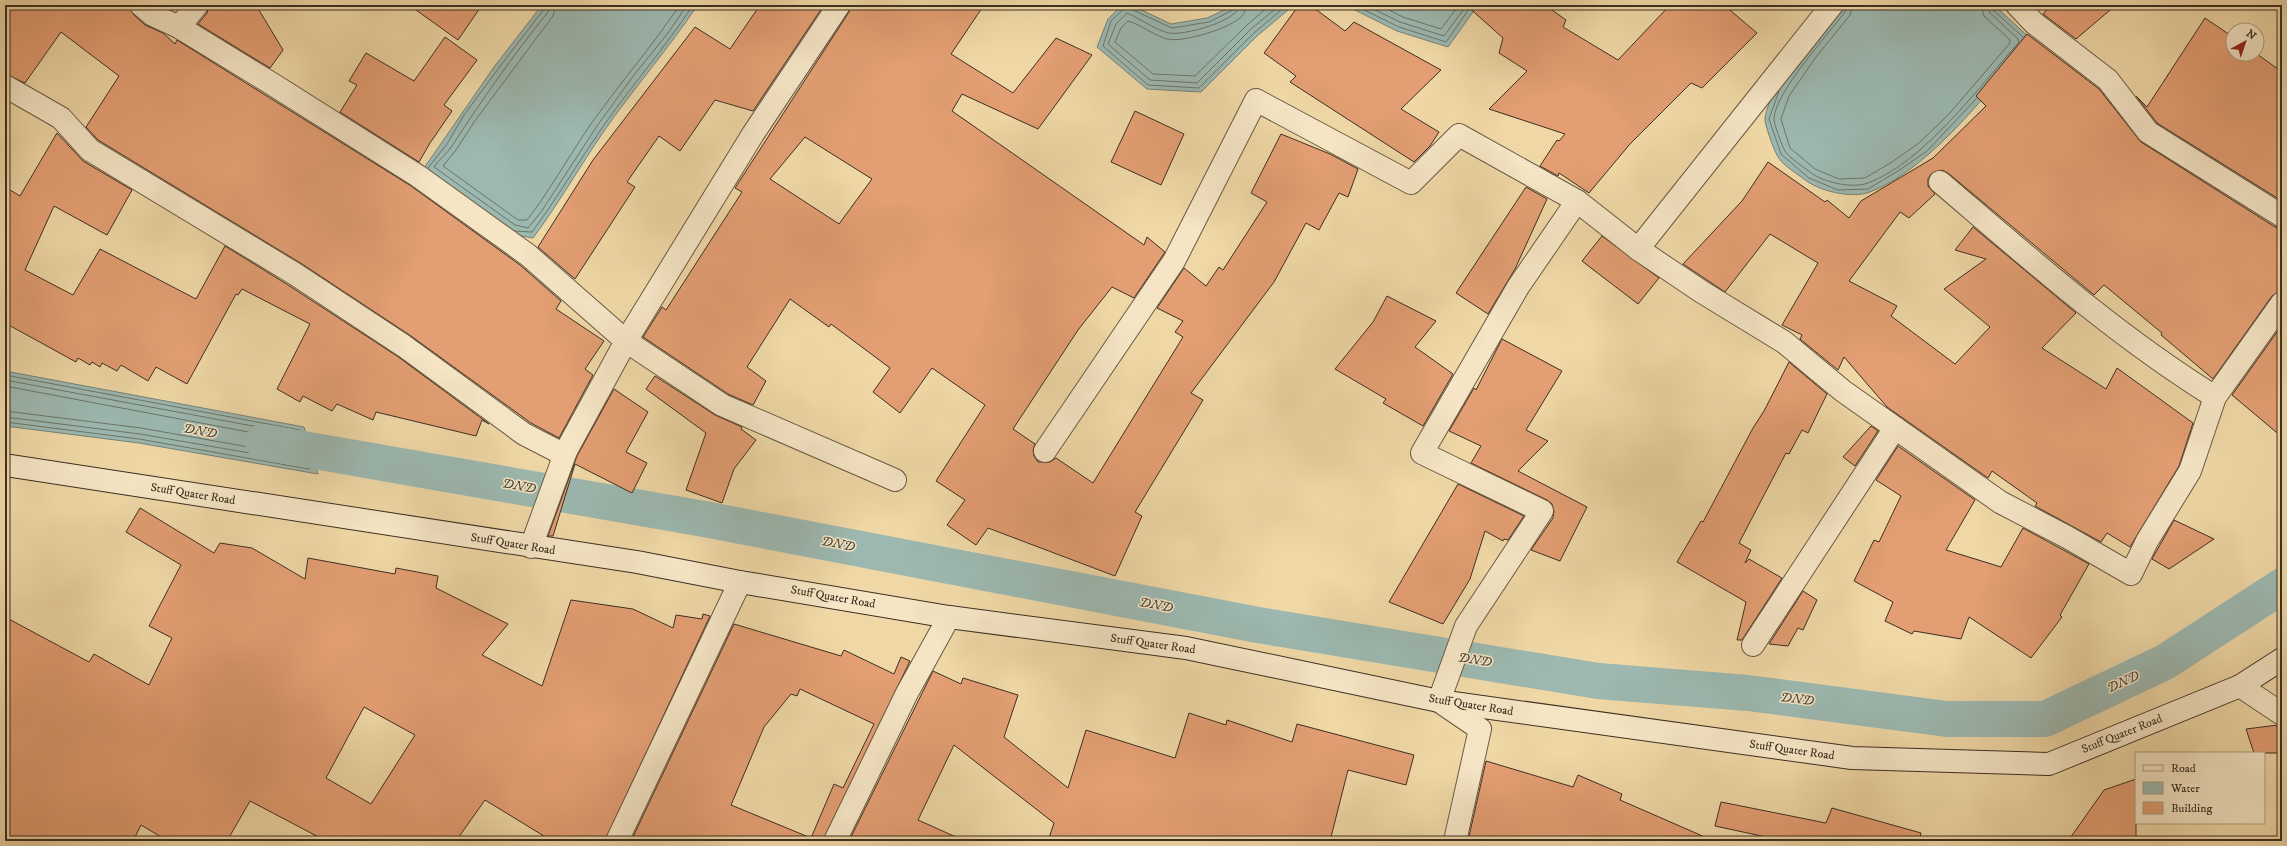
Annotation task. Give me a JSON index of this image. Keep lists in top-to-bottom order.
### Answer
{
  "streets": {
    "street": ["Stuff Quater Road"]
  },
  "water": ["DND"],
  "legend": ["Road", "Water", "Building"],
  "north": "top right"
}
